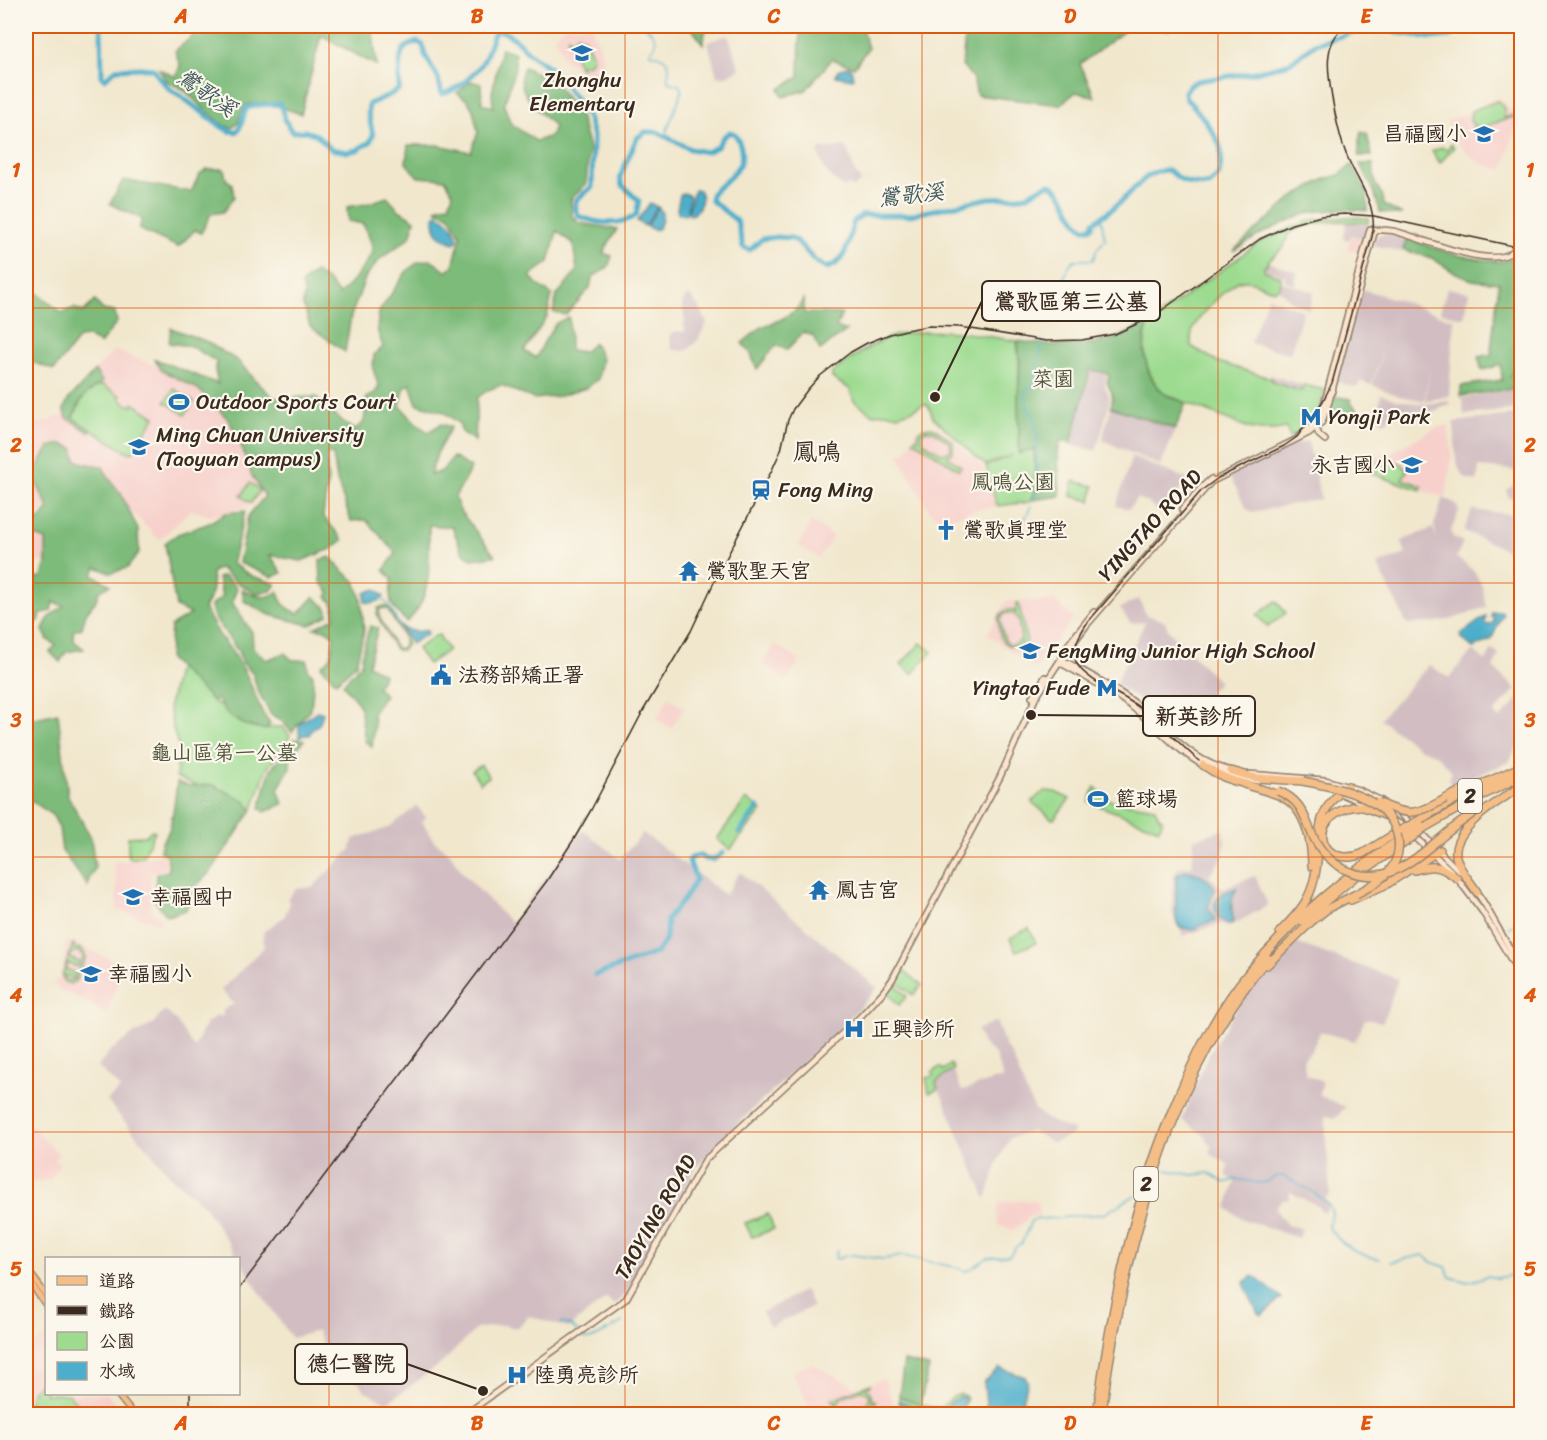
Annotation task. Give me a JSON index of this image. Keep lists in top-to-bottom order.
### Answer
{
  "streets": {
    "highway": ["2"],
    "main road": ["YINGTAO ROAD", "TAOYING ROAD"]
  },
  "crossings": [
    ["YINGTAO ROAD", "TAOYING ROAD"]
  ],
  "districts": ["鳳鳴"],
  "water": ["鶯歌溪"],
  "parks": ["菜園", "鳳鳴公園", "龜山區第一公墓"],
  "places": {
    "school or university": [
      "Zhonghu Elementary",
      "昌福國小",
      "Ming Chuan University (Taoyuan campus)",
      "永吉國小",
      "FengMing Junior High School",
      "幸福國中",
      "幸福國小"
    ],
    "other": ["鶯歌區第三公墓", "新英診所", "德仁醫院"],
    "sports": ["Outdoor Sports Court", "籃球場"],
    "metro station": ["Yongji Park", "Yingtao Fude"],
    "station": ["Fong Ming"],
    "church": ["鶯歌真理堂"],
    "temple": ["鶯歌聖天宮", "鳳吉宮"],
    "public building": ["法務部矯正署"],
    "hospital": ["正興診所", "陸勇亮診所"]
  },
  "legend": [
    "道路",
    "鐵路",
    "公園",
    "水域"
  ],
  "grid": {
    "columns": [
      "A",
      "B",
      "C",
      "D",
      "E"
    ],
    "rows": [
      "1",
      "2",
      "3",
      "4",
      "5"
    ]
  }
}
